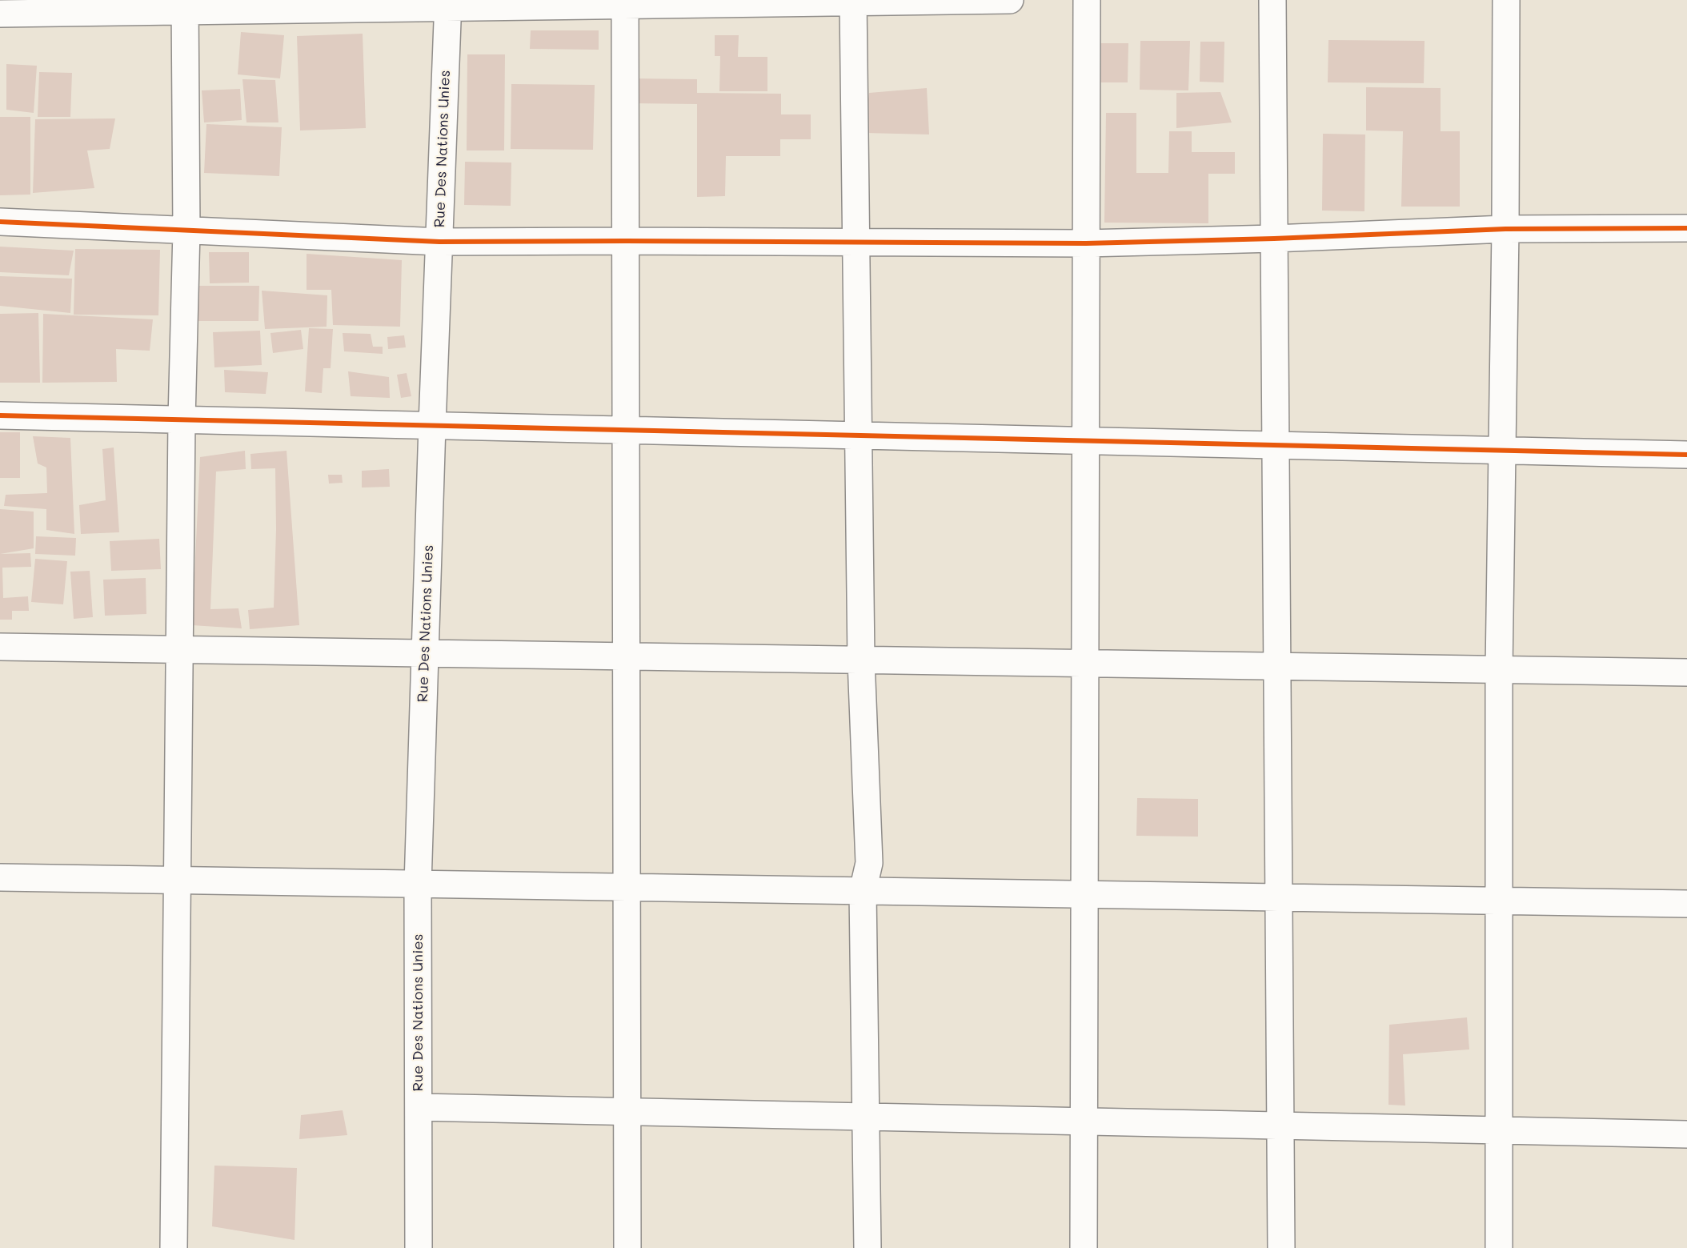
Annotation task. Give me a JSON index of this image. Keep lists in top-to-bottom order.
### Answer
{
  "streets": {
    "street": ["Rue Des Nations Unies"]
  }
}
